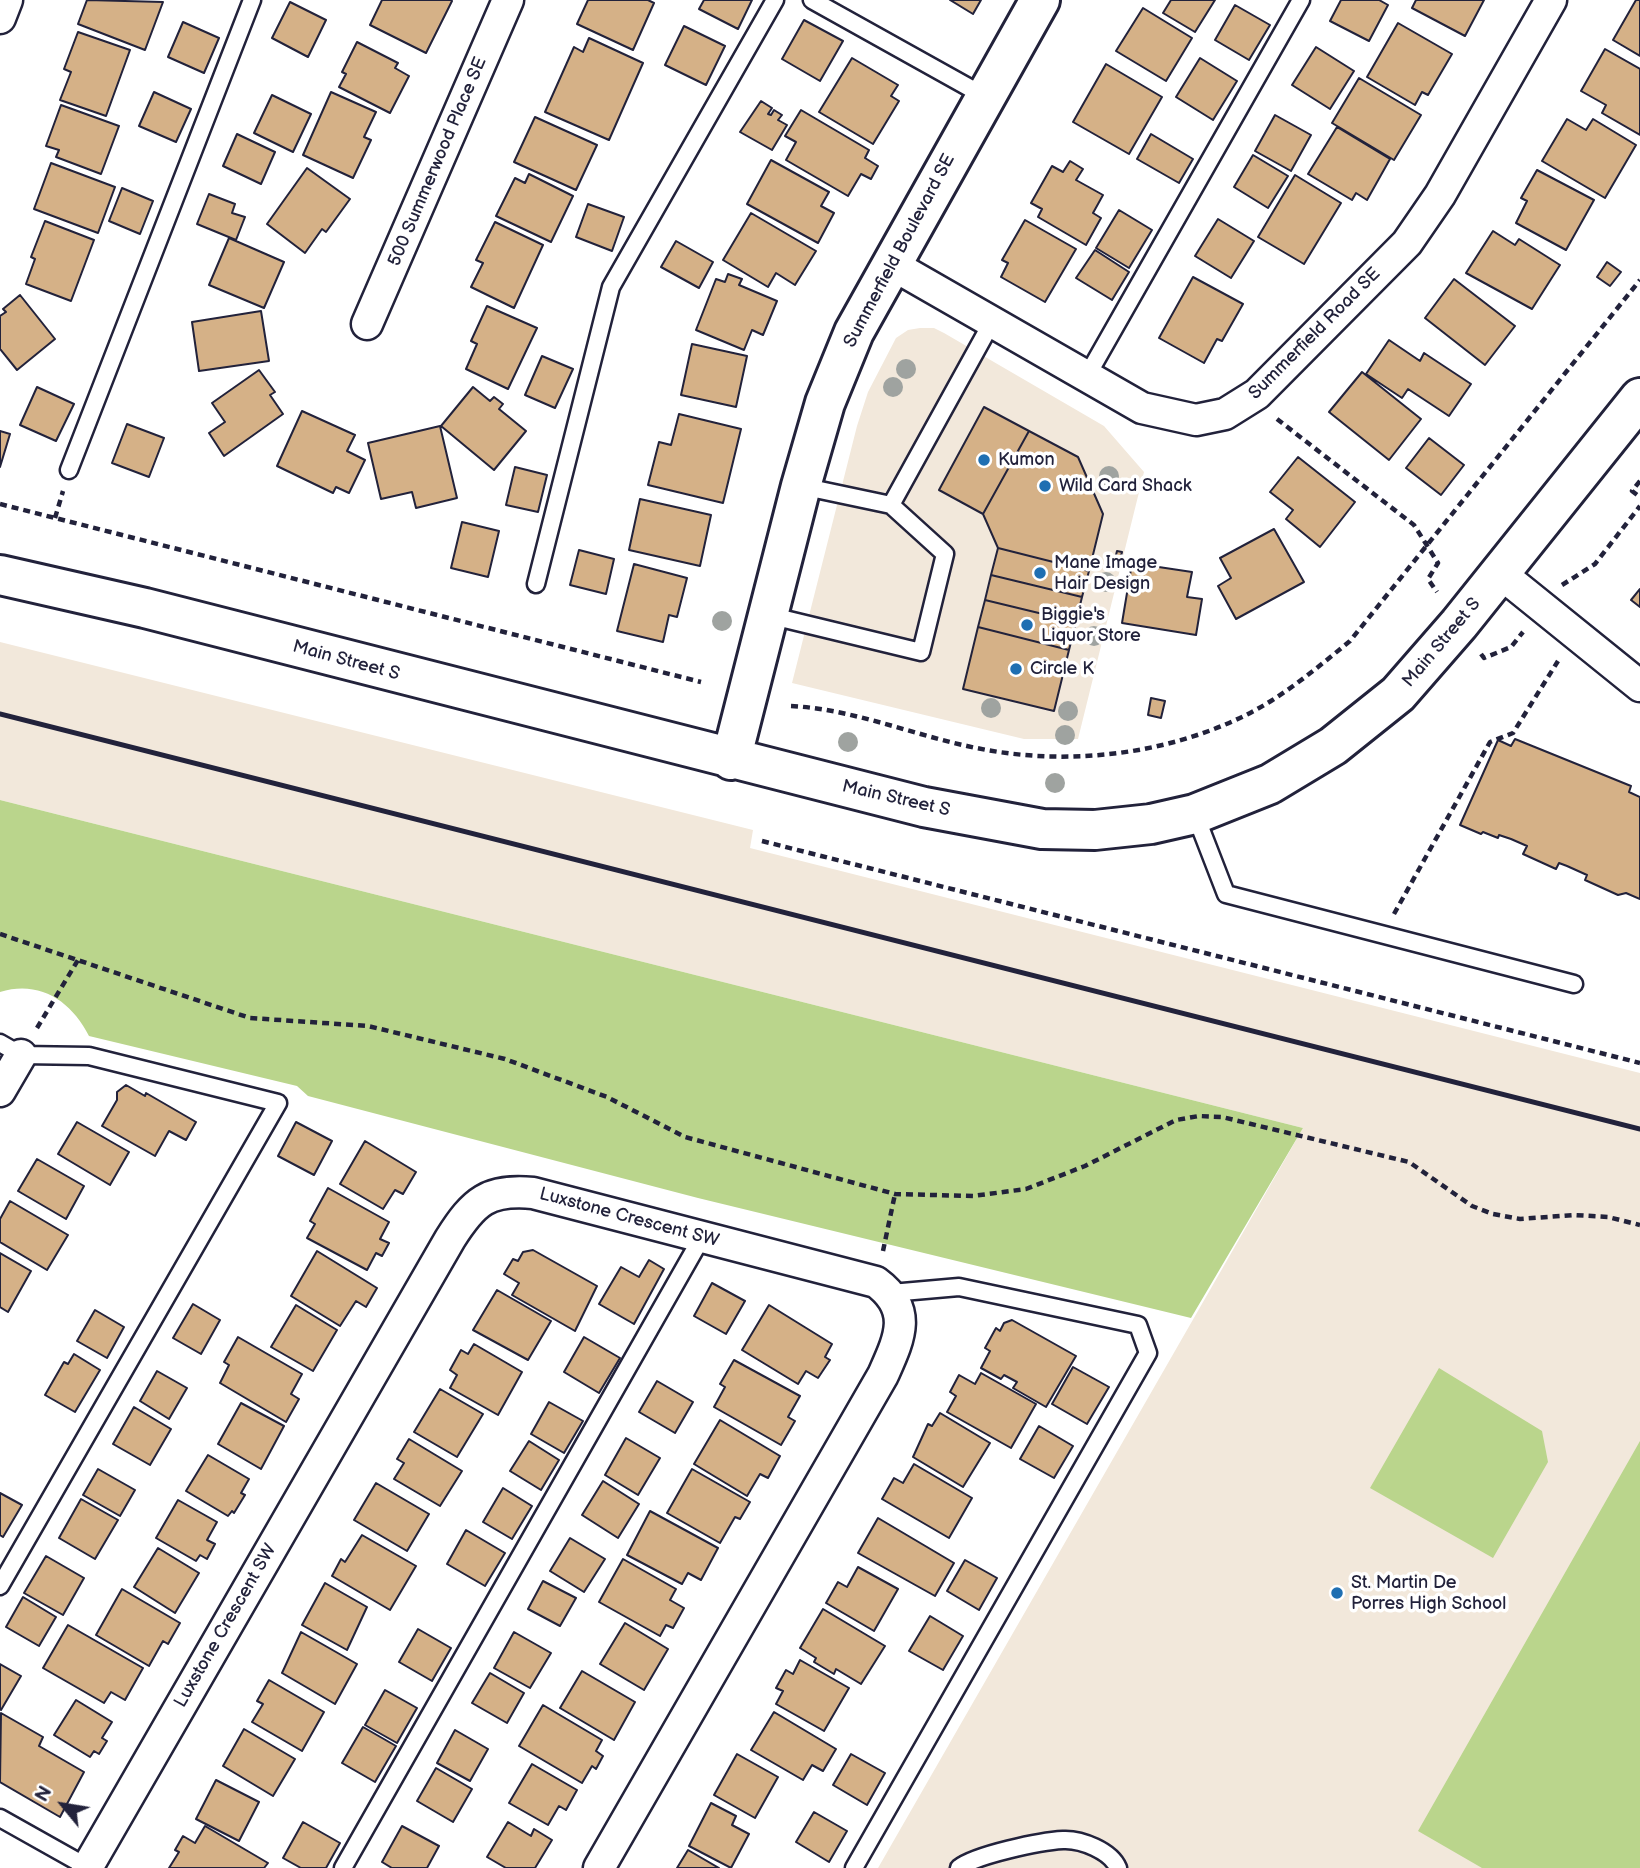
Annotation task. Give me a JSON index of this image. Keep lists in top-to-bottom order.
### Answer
{
  "streets": {
    "main road": ["Summerfield Boulevard SE", "Main Street S"],
    "street": ["500 Summerwood Place SE", "Summerfield Road SE", "Luxstone Crescent SW"]
  },
  "crossings": [
    ["Summerfield Boulevard SE", "Summerfield Road SE"],
    ["Summerfield Boulevard SE", "Main Street S"]
  ],
  "places": [
    "Kumon",
    "Wild Card Shack",
    "Mane Image Hair Design",
    "Biggie's Liquor Store",
    "Circle K",
    "St. Martin De Porres High School"
  ],
  "north": "top left"
}
